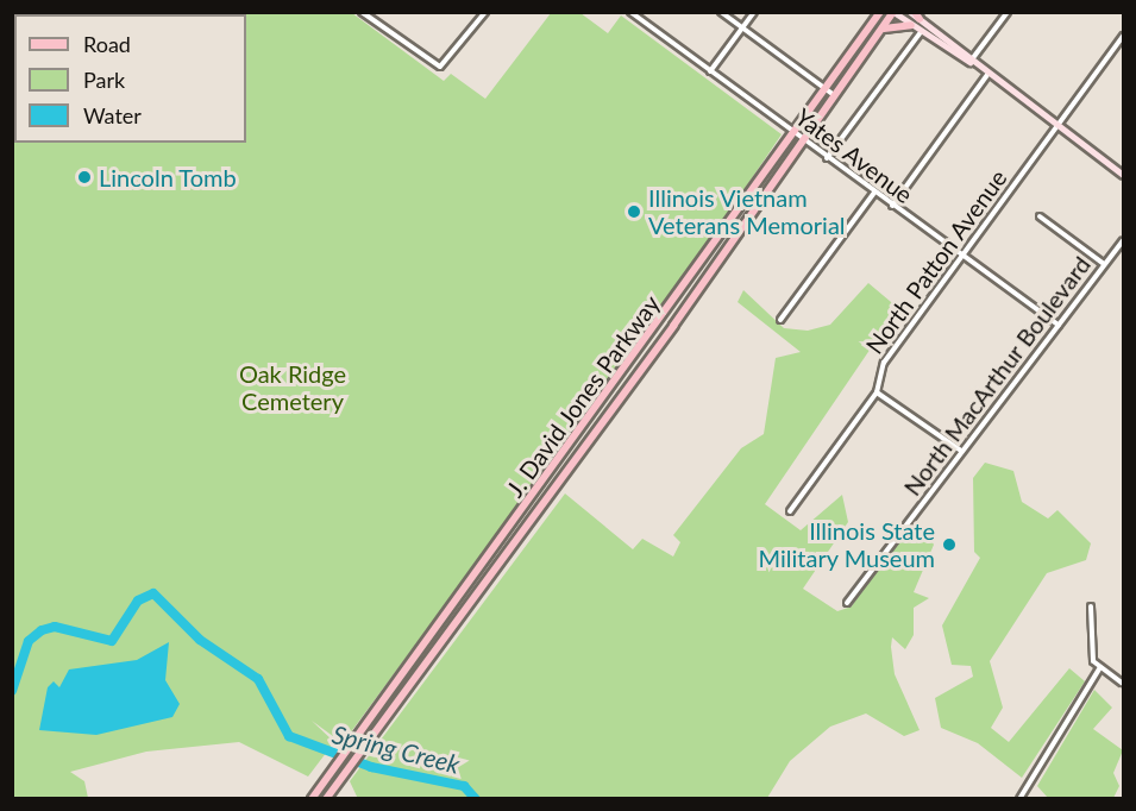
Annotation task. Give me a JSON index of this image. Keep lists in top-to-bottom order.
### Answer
{
  "streets": {
    "main road": ["J. David Jones Parkway"],
    "street": ["Yates Avenue", "North Patton Avenue", "North MacArthur Boulevard"]
  },
  "crossings": [
    ["Yates Avenue", "North Patton Avenue"],
    ["Yates Avenue", "North MacArthur Boulevard"],
    ["Yates Avenue", "J. David Jones Parkway"]
  ],
  "water": ["Spring Creek"],
  "parks": ["Oak Ridge Cemetery"],
  "places": ["Lincoln Tomb", "Illinois Vietnam Veterans Memorial", "Illinois State Military Museum"],
  "legend": ["Road", "Park", "Water"]
}
